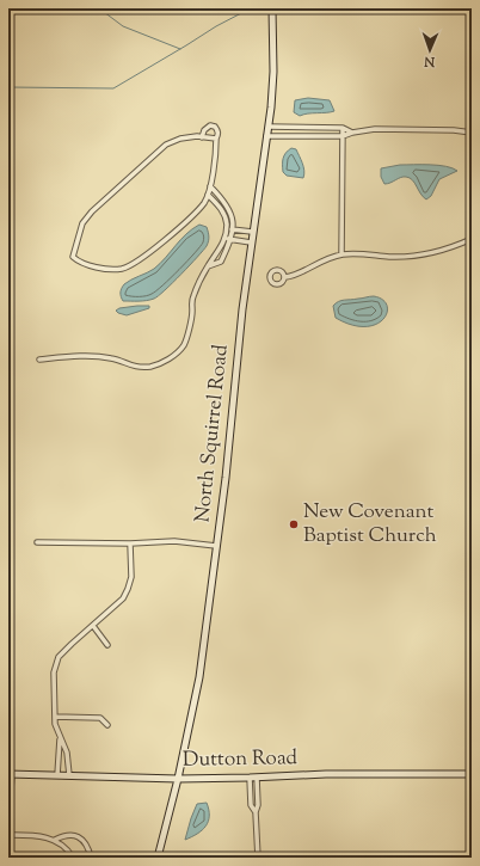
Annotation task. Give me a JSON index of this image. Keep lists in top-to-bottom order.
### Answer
{
  "streets": {
    "street": ["North Squirrel Road", "Dutton Road"]
  },
  "crossings": [
    ["North Squirrel Road", "Dutton Road"]
  ],
  "places": ["New Covenant Baptist Church"],
  "north": "bottom"
}
